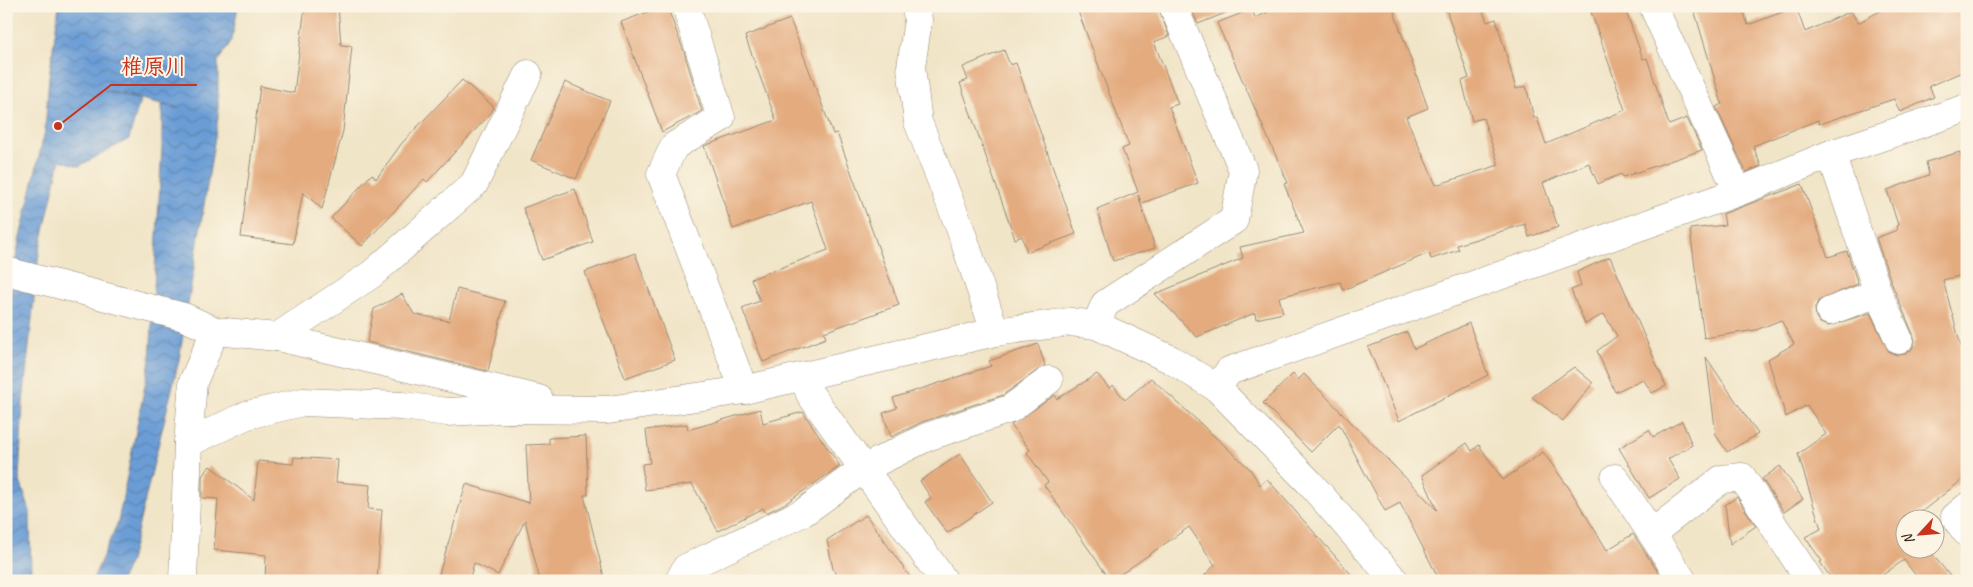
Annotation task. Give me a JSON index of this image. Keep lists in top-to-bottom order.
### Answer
{
  "places": ["椎原川"],
  "north": "bottom left"
}
